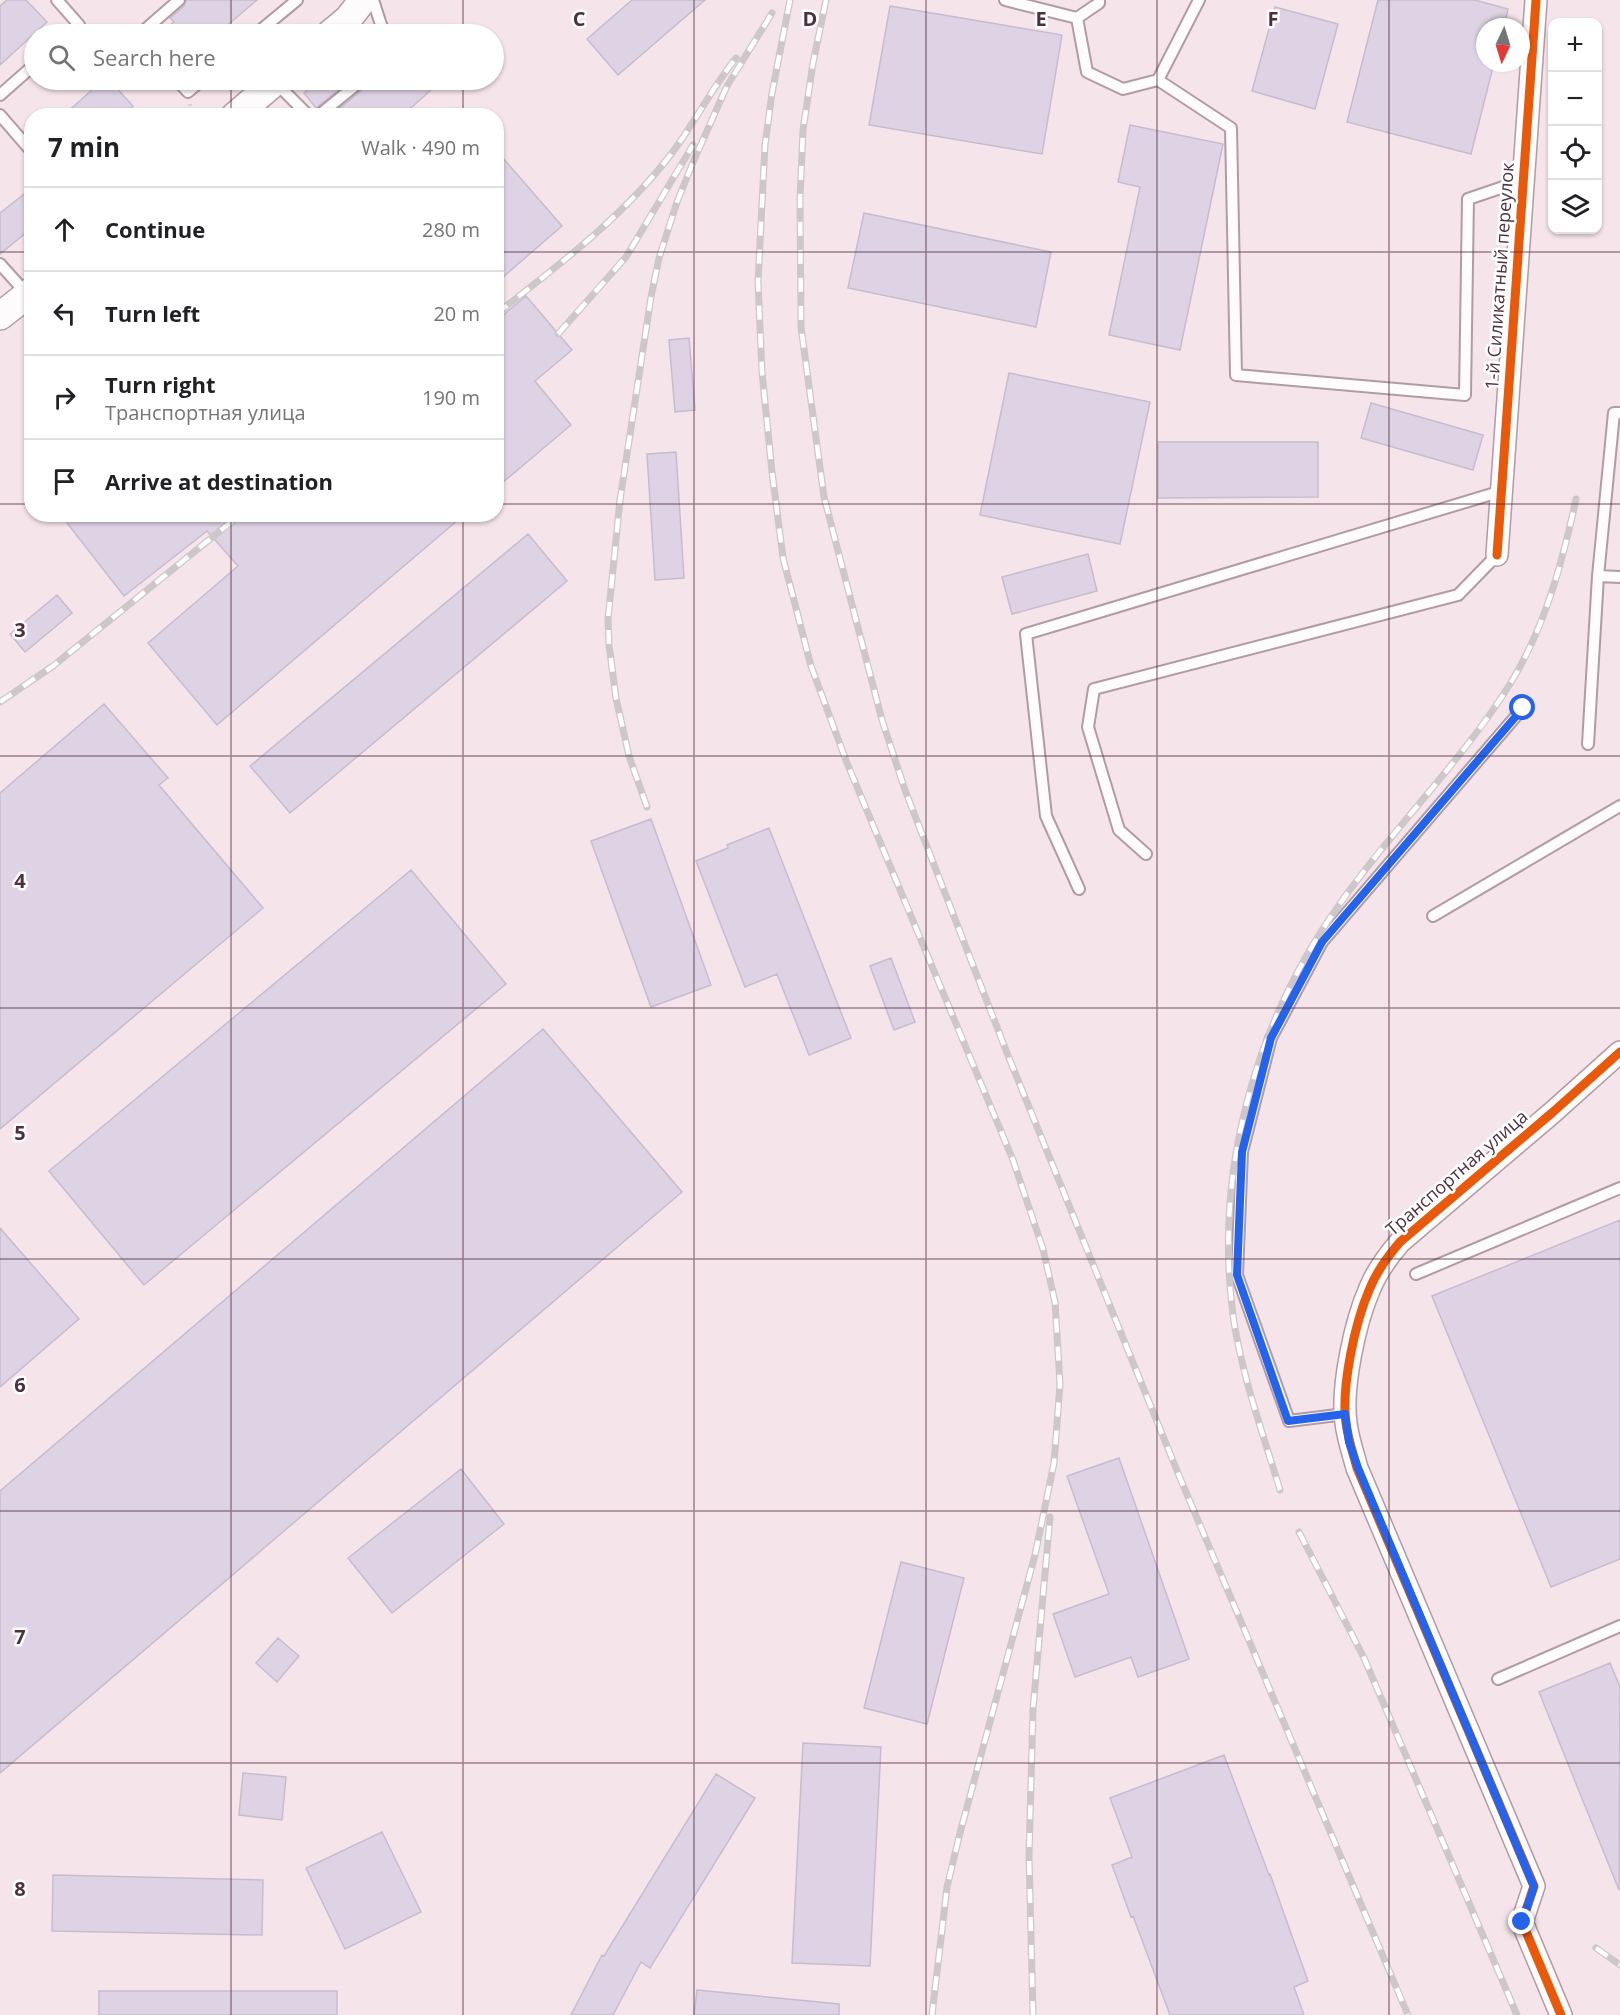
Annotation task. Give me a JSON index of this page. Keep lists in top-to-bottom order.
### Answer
{
  "streets": {
    "street": ["1-й Силикатный переулок", "Транспортная улица"]
  },
  "north": "bottom",
  "page": {
    "map_buttons": ["+", "−"],
    "search": "Search here",
    "heading": ["7 min", "Walk · 490 m"],
    "list": [
      ["Continue", "280 m"],
      ["Turn left", "20 m"],
      ["Turn right", "Транспортная улица", "190 m"],
      "Arrive at destination"
    ]
  },
  "grid": {
    "columns": [
      "C",
      "D",
      "E",
      "F"
    ],
    "rows": [
      "3",
      "4",
      "5",
      "6",
      "7",
      "8"
    ]
  }
}
